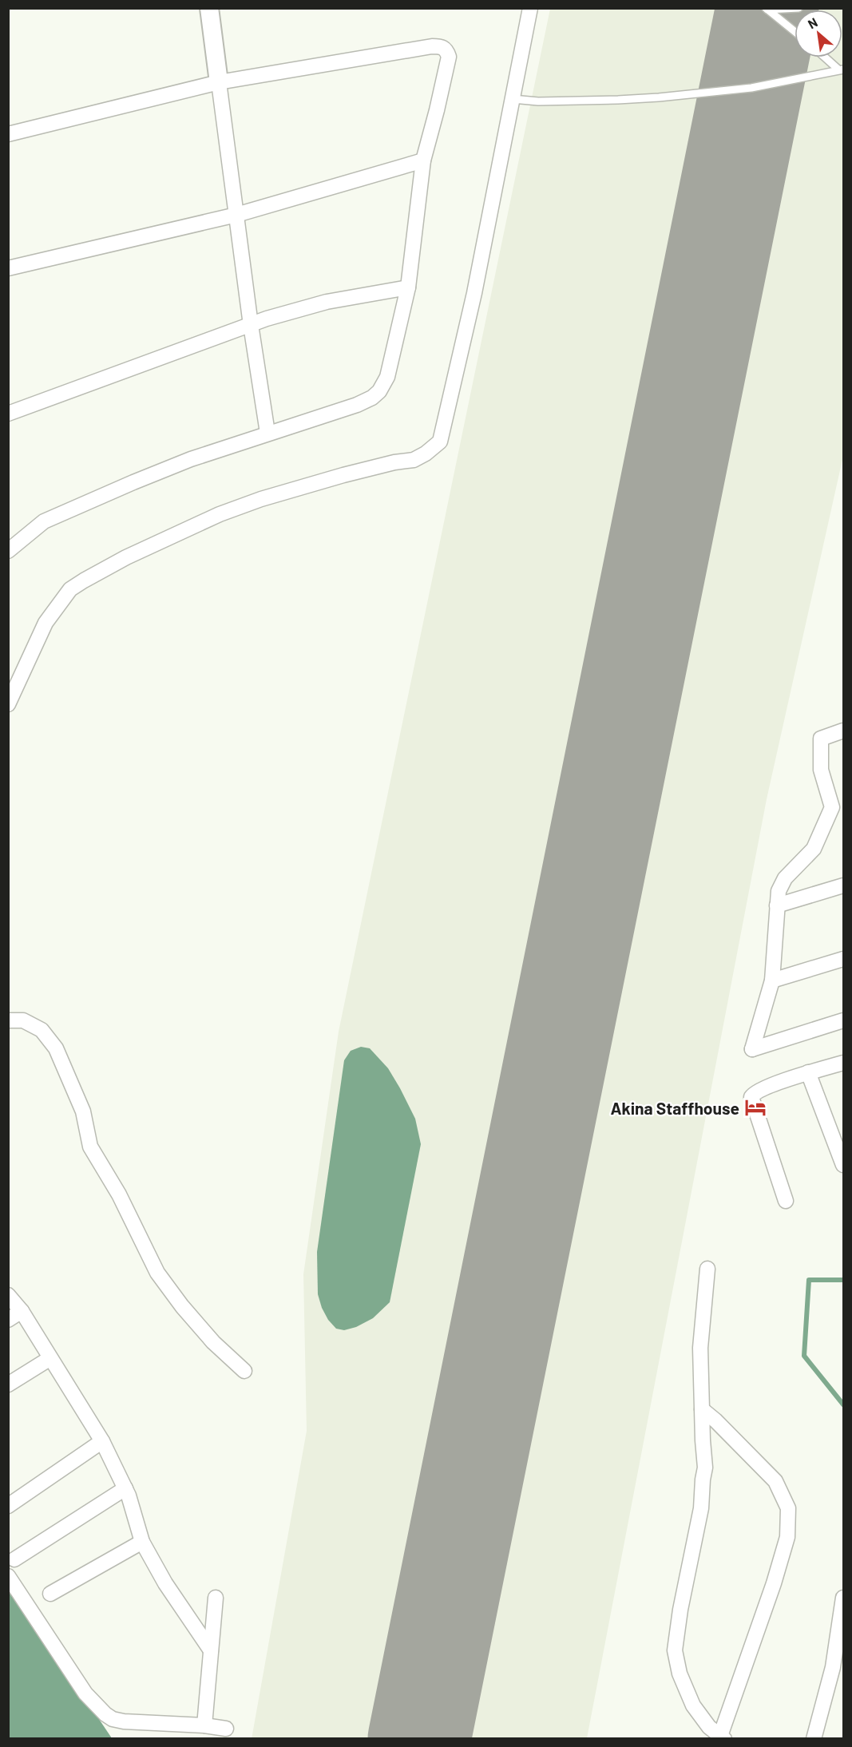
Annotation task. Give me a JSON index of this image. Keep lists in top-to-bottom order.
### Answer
{
  "places": {
    "hotel": ["Akina Staffhouse"]
  },
  "north": "top left"
}
